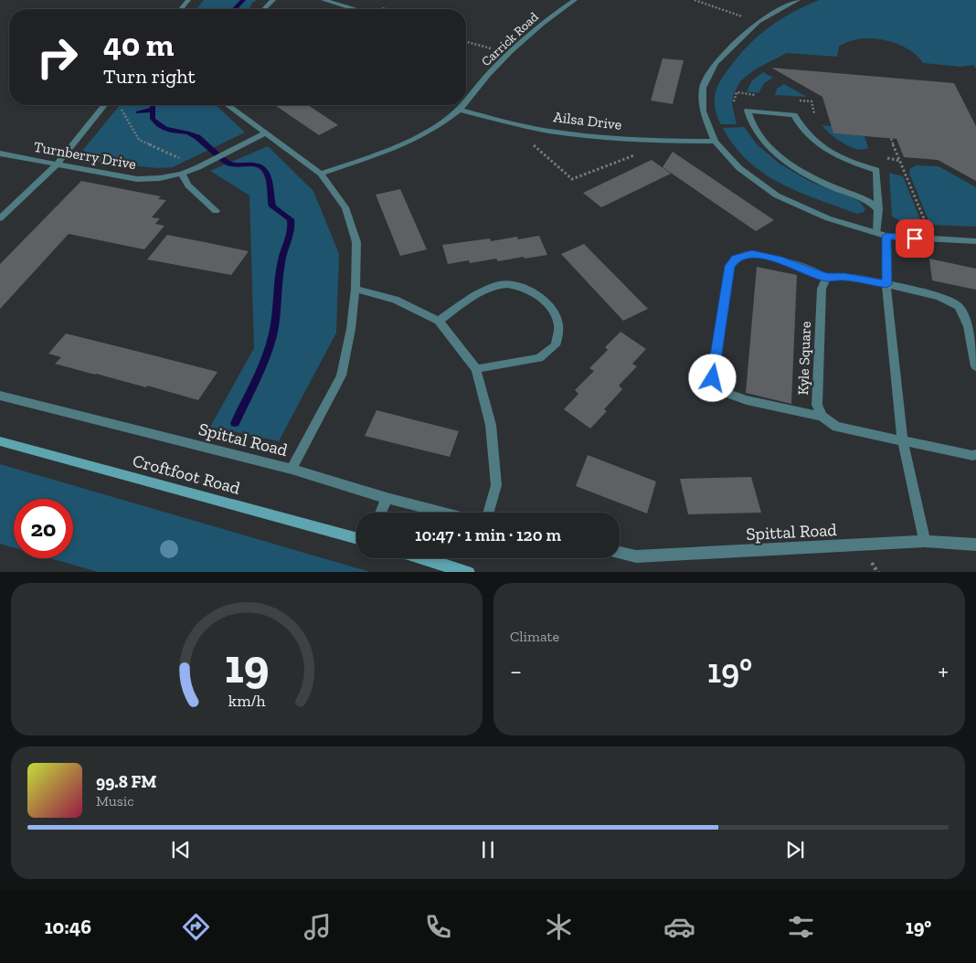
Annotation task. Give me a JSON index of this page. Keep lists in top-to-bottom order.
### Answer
{
  "streets": {
    "street": [
      "Carrick Road",
      "Ailsa Drive",
      "Turnberry Drive",
      "Kyle Square",
      "Spittal Road",
      "Croftfoot Road"
    ]
  },
  "crossings": [
    ["Carrick Road", "Ailsa Drive"]
  ],
  "page": {
    "turn": ["40 m", "Turn right"],
    "limit": "20",
    "trip": "10:47 · 1 min · 120 m",
    "tile": "Climate",
    "heat": ["−", "19°", "+"],
    "song": ["99.8 FM", "Music"],
    "tabs": ["10:46", "19°"],
    "gauge": ["19", "km/h"]
  }
}
